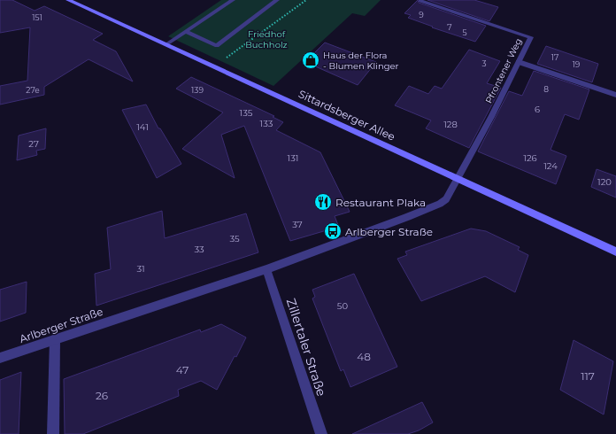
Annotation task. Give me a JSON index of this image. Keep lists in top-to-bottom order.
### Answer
{
  "streets": {
    "main road": ["Sittardsberger Allee"],
    "street": ["Pfrontener Weg", "Arlberger Straße", "Zillertaler Straße"]
  },
  "crossings": [
    ["Pfrontener Weg", "Sittardsberger Allee"],
    ["Pfrontener Weg", "Arlberger Straße"],
    ["Sittardsberger Allee", "Arlberger Straße"],
    ["Arlberger Straße", "Zillertaler Straße"]
  ],
  "parks": ["Friedhof Buchholz"],
  "places": {
    "shop": ["Haus der Flora - Blumen Klinger"],
    "restaurant": ["Restaurant Plaka"],
    "bus stop": ["Arlberger Straße"]
  },
  "house_numbers": [
    "9",
    "151",
    "7",
    "5",
    "17",
    "3",
    "19",
    "8",
    "27e",
    "139",
    "6",
    "135",
    "133",
    "128",
    "141",
    "27",
    "131",
    "126",
    "124",
    "120",
    "37",
    "35",
    "33",
    "31",
    "50",
    "48",
    "47",
    "117",
    "26"
  ]
}
